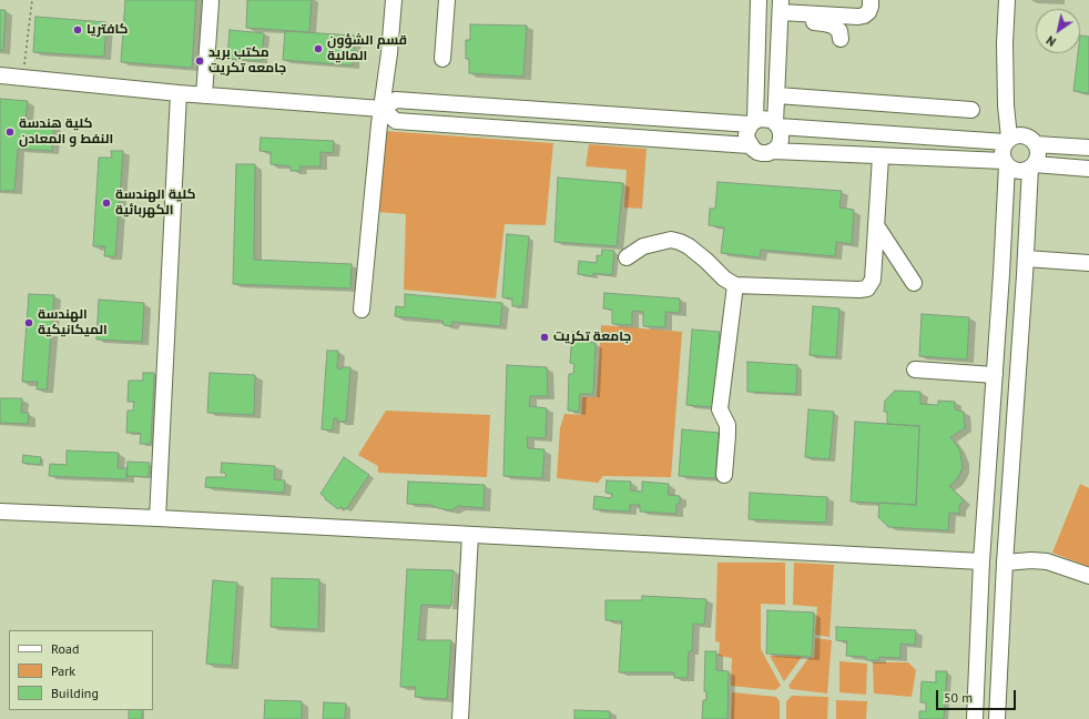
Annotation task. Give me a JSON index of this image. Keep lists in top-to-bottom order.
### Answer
{
  "places": [
    "كافتريا",
    "قسم الشؤون المالية",
    "مكتب بريد جامعه تكريت",
    "كلية هندسة النفط و المعادن",
    "كلية الهندسة الكهربائية",
    "الهندسة الميكانيكية",
    "جامعة تكريت"
  ],
  "legend": ["Road", "Park", "Building"],
  "scale_bar": "50 m",
  "north": "bottom left"
}
